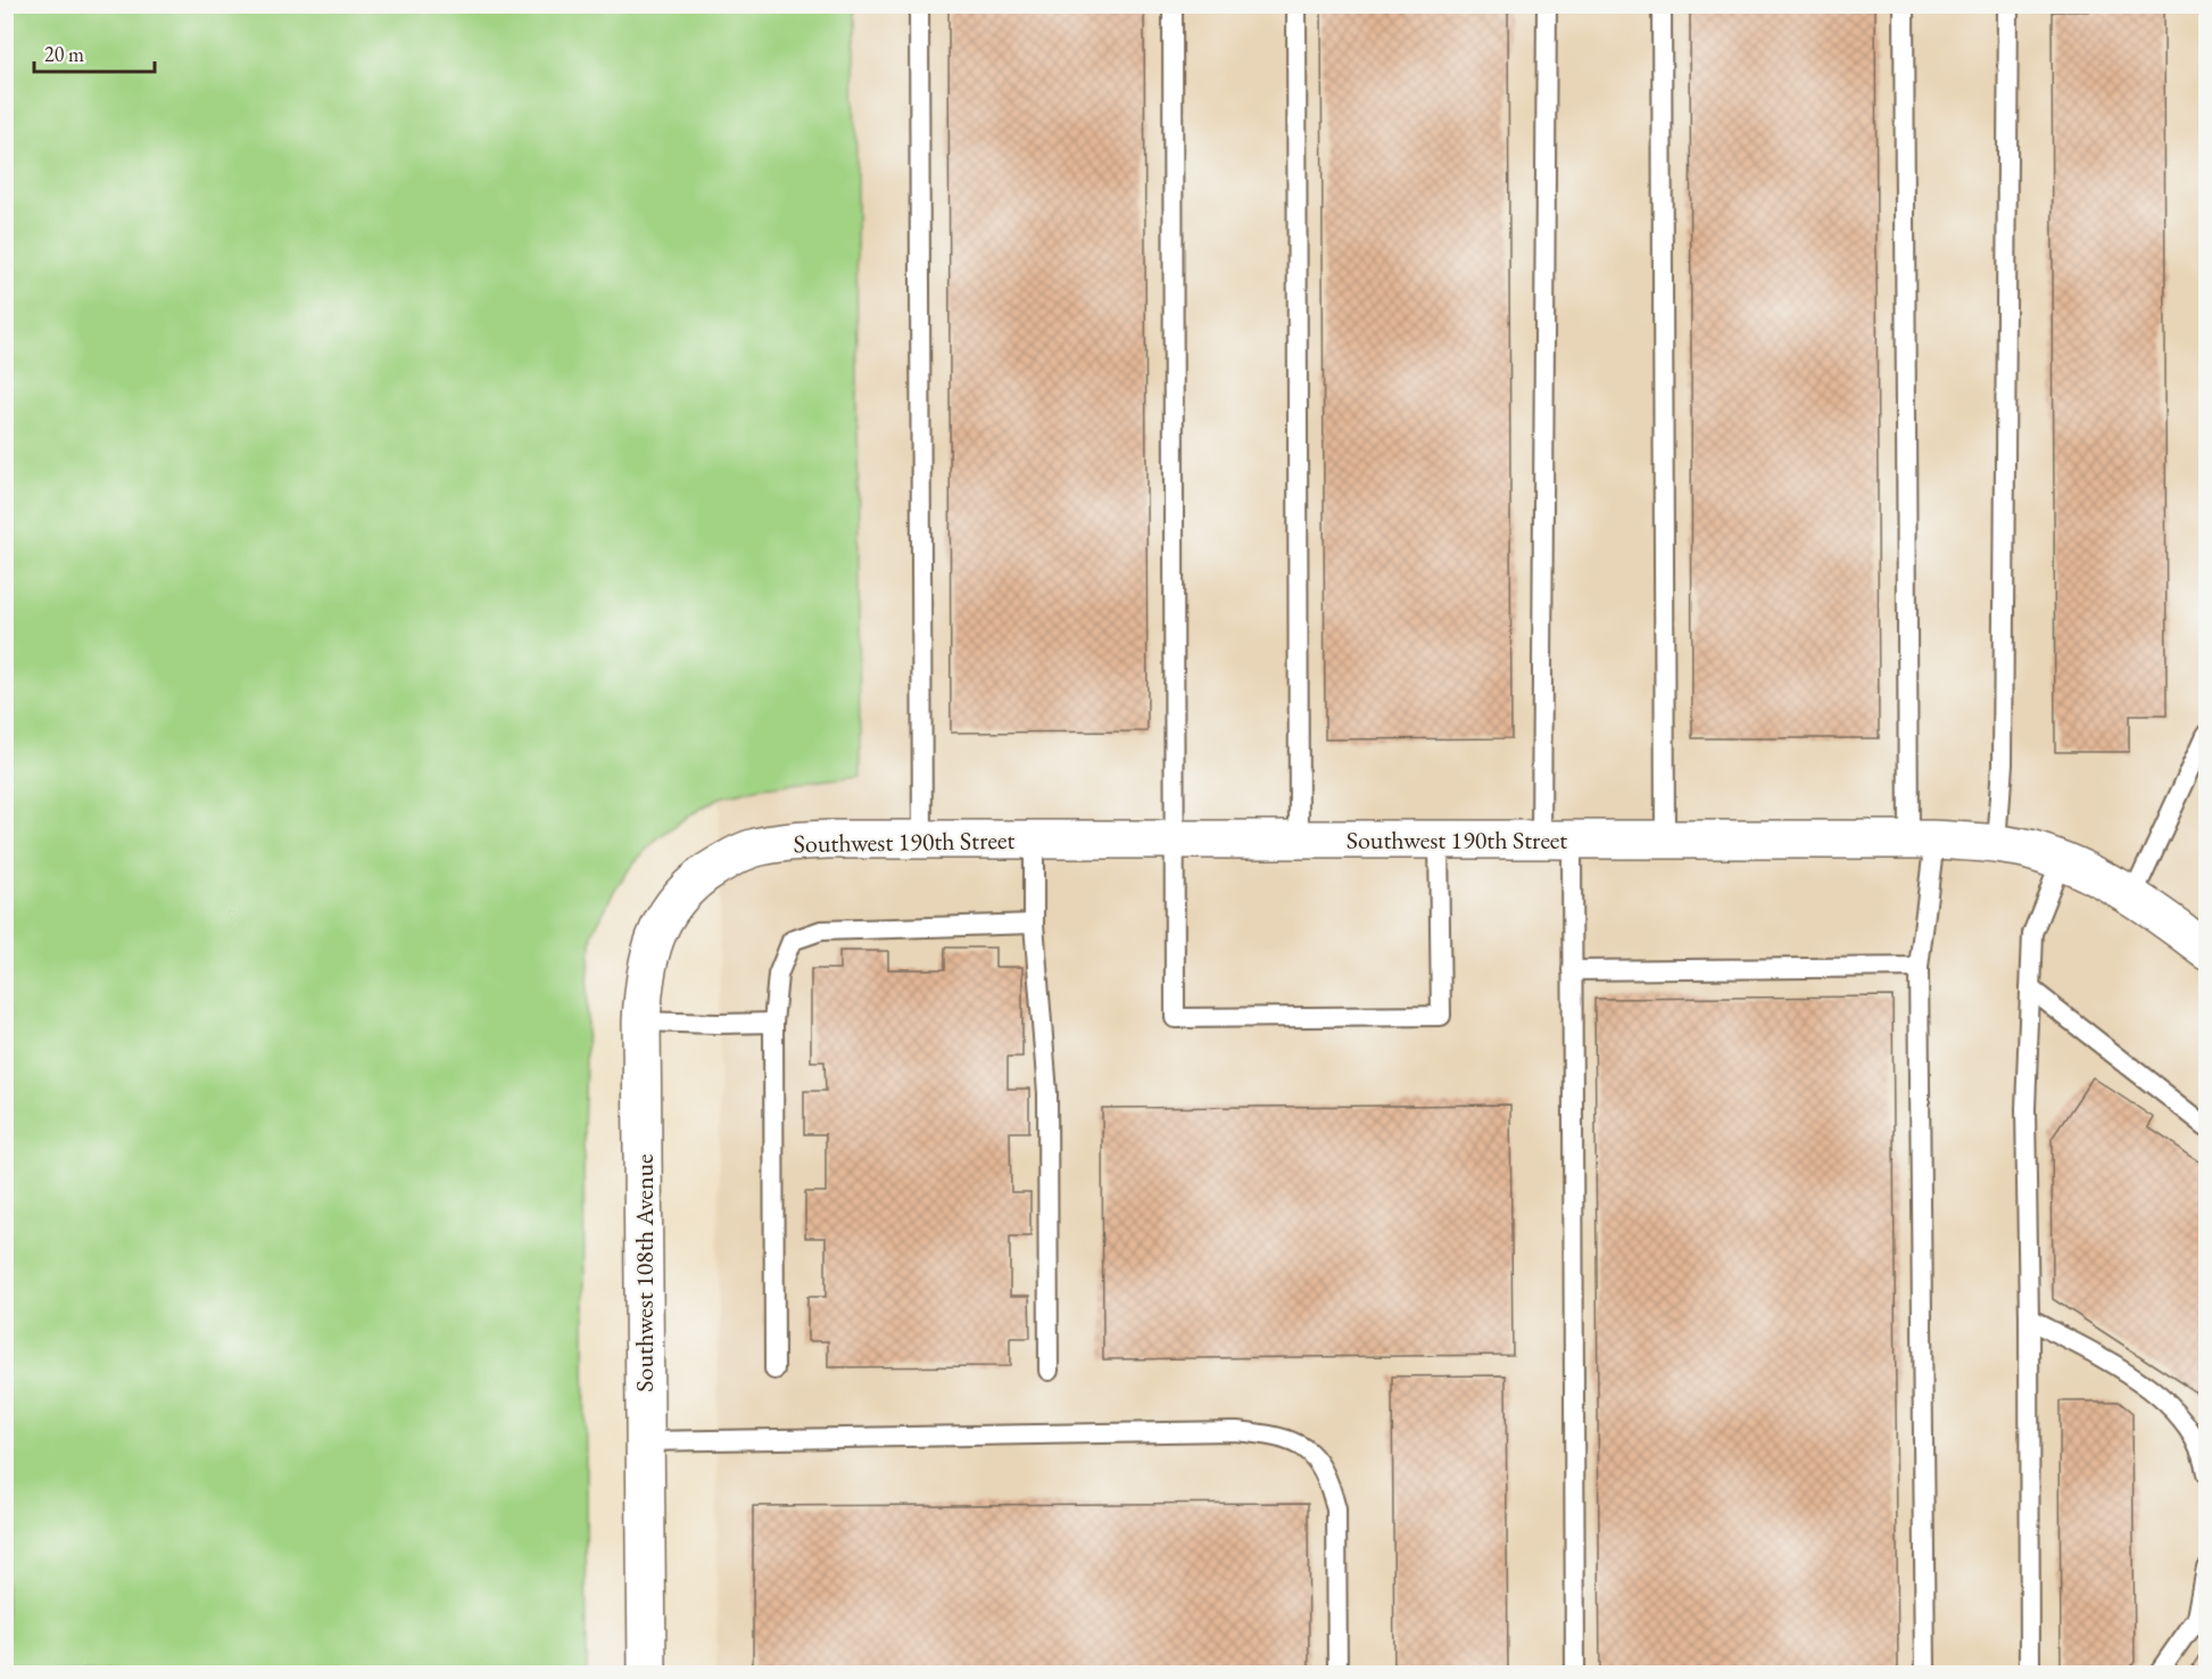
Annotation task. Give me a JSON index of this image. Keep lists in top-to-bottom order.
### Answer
{
  "streets": {
    "street": ["Southwest 190th Street", "Southwest 108th Avenue"]
  },
  "crossings": [
    ["Southwest 190th Street", "Southwest 108th Avenue"]
  ],
  "scale_bar": "20 m"
}
